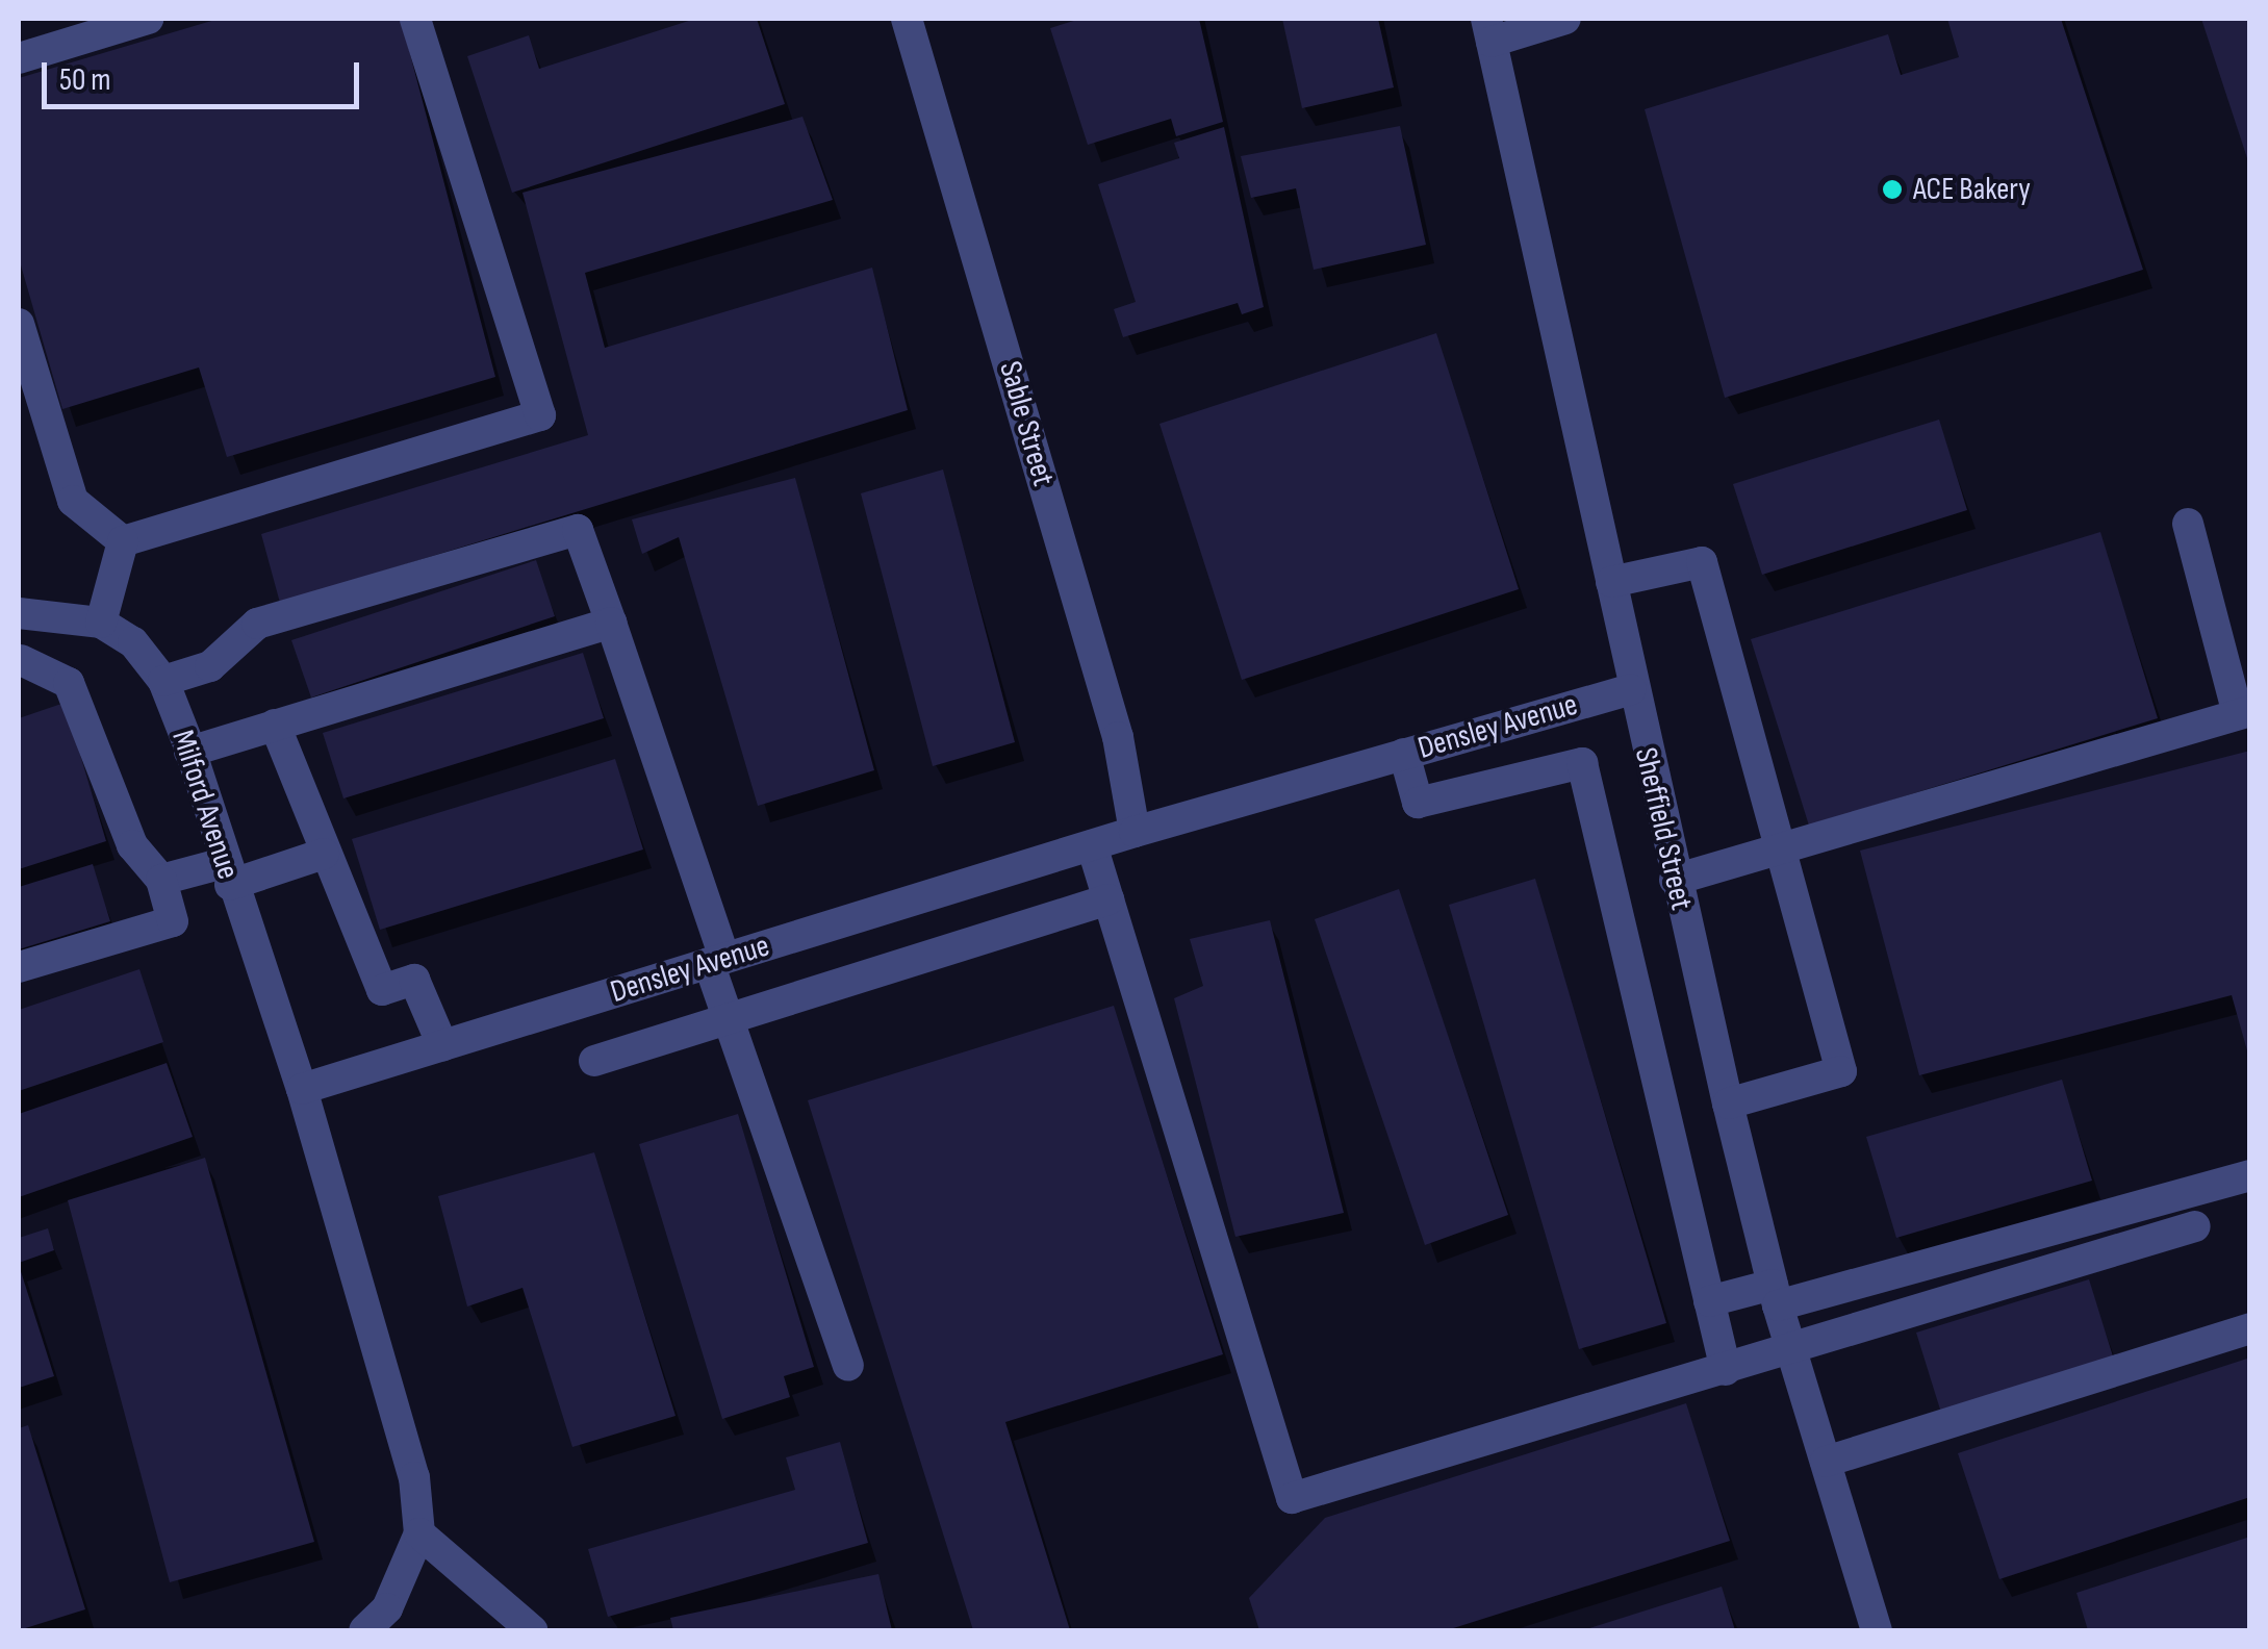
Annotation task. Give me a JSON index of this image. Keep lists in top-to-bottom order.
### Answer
{
  "streets": {
    "street": [
      "Sable Street",
      "Densley Avenue",
      "Milford Avenue",
      "Sheffield Street"
    ]
  },
  "crossings": [
    ["Sable Street", "Densley Avenue"],
    ["Densley Avenue", "Milford Avenue"],
    ["Densley Avenue", "Sheffield Street"]
  ],
  "places": ["ACE Bakery"],
  "scale_bar": "50 m"
}
